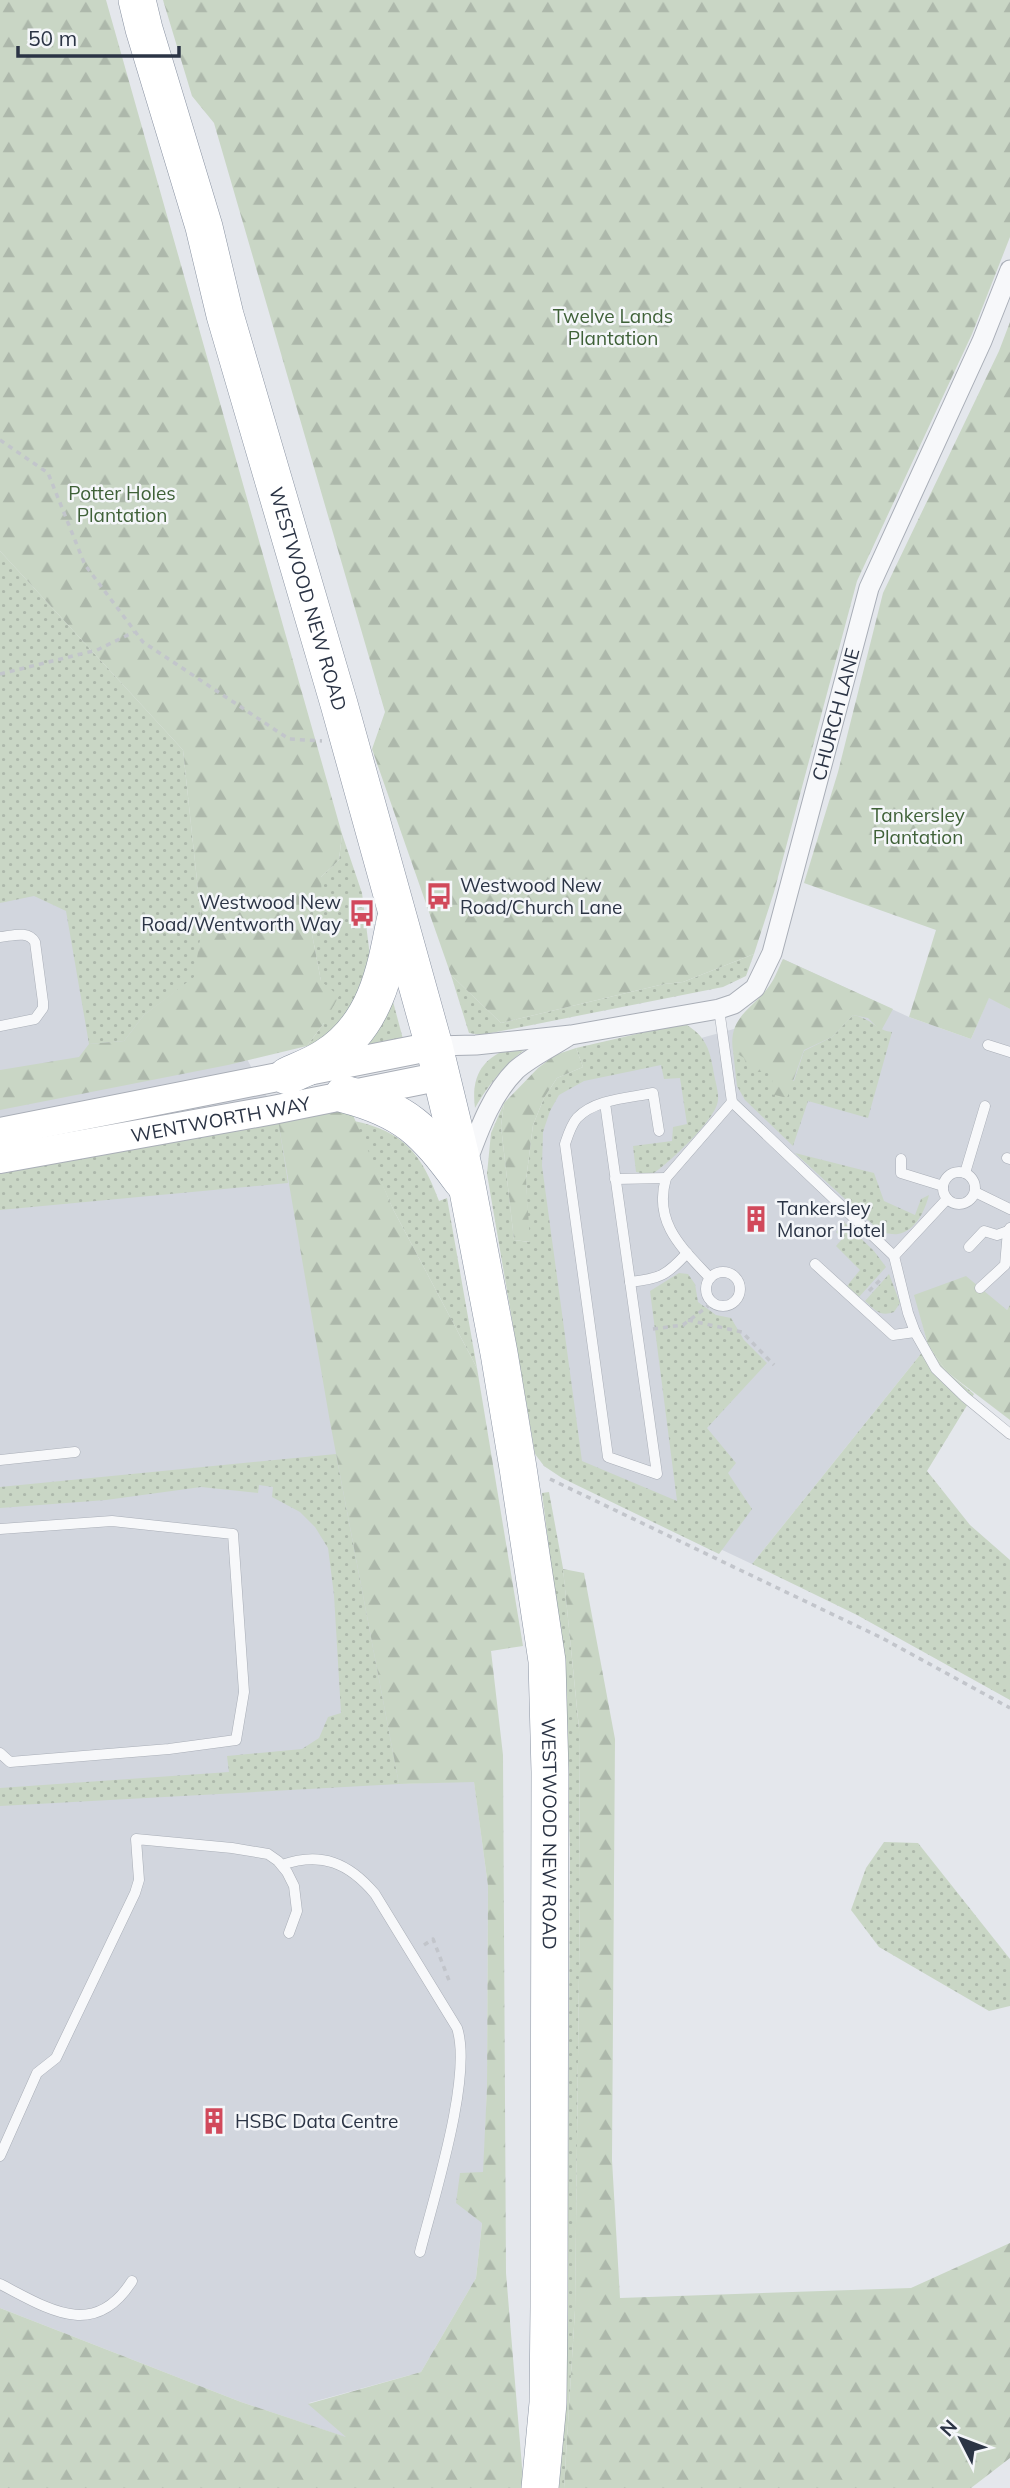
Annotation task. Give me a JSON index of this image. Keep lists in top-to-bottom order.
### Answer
{
  "streets": {
    "highway": ["WESTWOOD NEW ROAD"],
    "street": ["CHURCH LANE", "WENTWORTH WAY"]
  },
  "crossings": [
    ["WESTWOOD NEW ROAD", "CHURCH LANE"],
    ["WESTWOOD NEW ROAD", "WENTWORTH WAY"],
    ["CHURCH LANE", "WENTWORTH WAY"]
  ],
  "parks": ["Twelve Lands Plantation", "Potter Holes Plantation", "Tankersley Plantation"],
  "places": {
    "bus stop": ["Westwood New Road/Church Lane", "Westwood New Road/Wentworth Way"],
    "building": ["Tankersley Manor Hotel", "HSBC Data Centre"]
  },
  "scale_bar": "50 m",
  "north": "top left"
}
